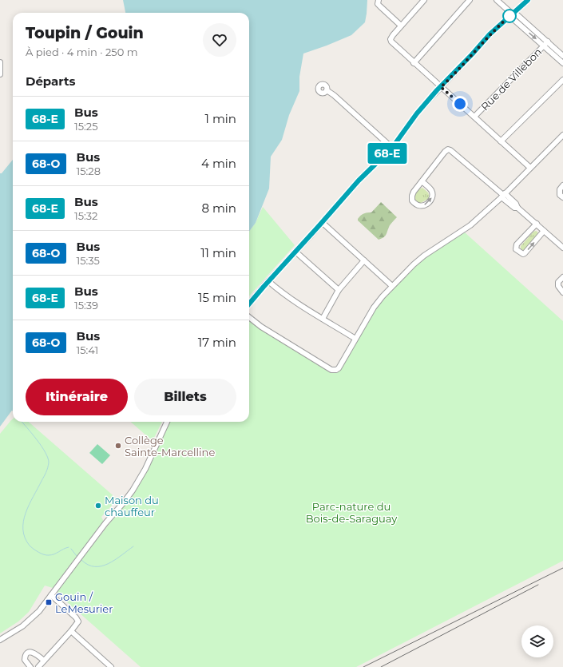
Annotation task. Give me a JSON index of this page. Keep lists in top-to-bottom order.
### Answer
{
  "streets": {
    "street": ["Rue de Villebon"]
  },
  "parks": ["Parc-nature du Bois-de-Saraguay"],
  "places": {
    "other": ["Collège Sainte-Marcelline", "Maison du chauffeur"],
    "transit": ["Gouin / LeMesurier"]
  },
  "lines": ["bus line 68-E"],
  "page": {
    "on_map": "68-E",
    "heading": [
      ["Toupin / Gouin", "À pied · 4 min · 250 m"],
      "Départs"
    ],
    "list": [
      {
        "mark": "68-E",
        "name": "Bus",
        "note": "15:25",
        "value": "1 min"
      },
      {
        "mark": "68-O",
        "name": "Bus",
        "note": "15:28",
        "value": "4 min"
      },
      {
        "mark": "68-E",
        "name": "Bus",
        "note": "15:32",
        "value": "8 min"
      },
      {
        "mark": "68-O",
        "name": "Bus",
        "note": "15:35",
        "value": "11 min"
      },
      {
        "mark": "68-E",
        "name": "Bus",
        "note": "15:39",
        "value": "15 min"
      },
      {
        "mark": "68-O",
        "name": "Bus",
        "note": "15:41",
        "value": "17 min"
      }
    ],
    "buttons": ["Itinéraire", "Billets"]
  }
}
